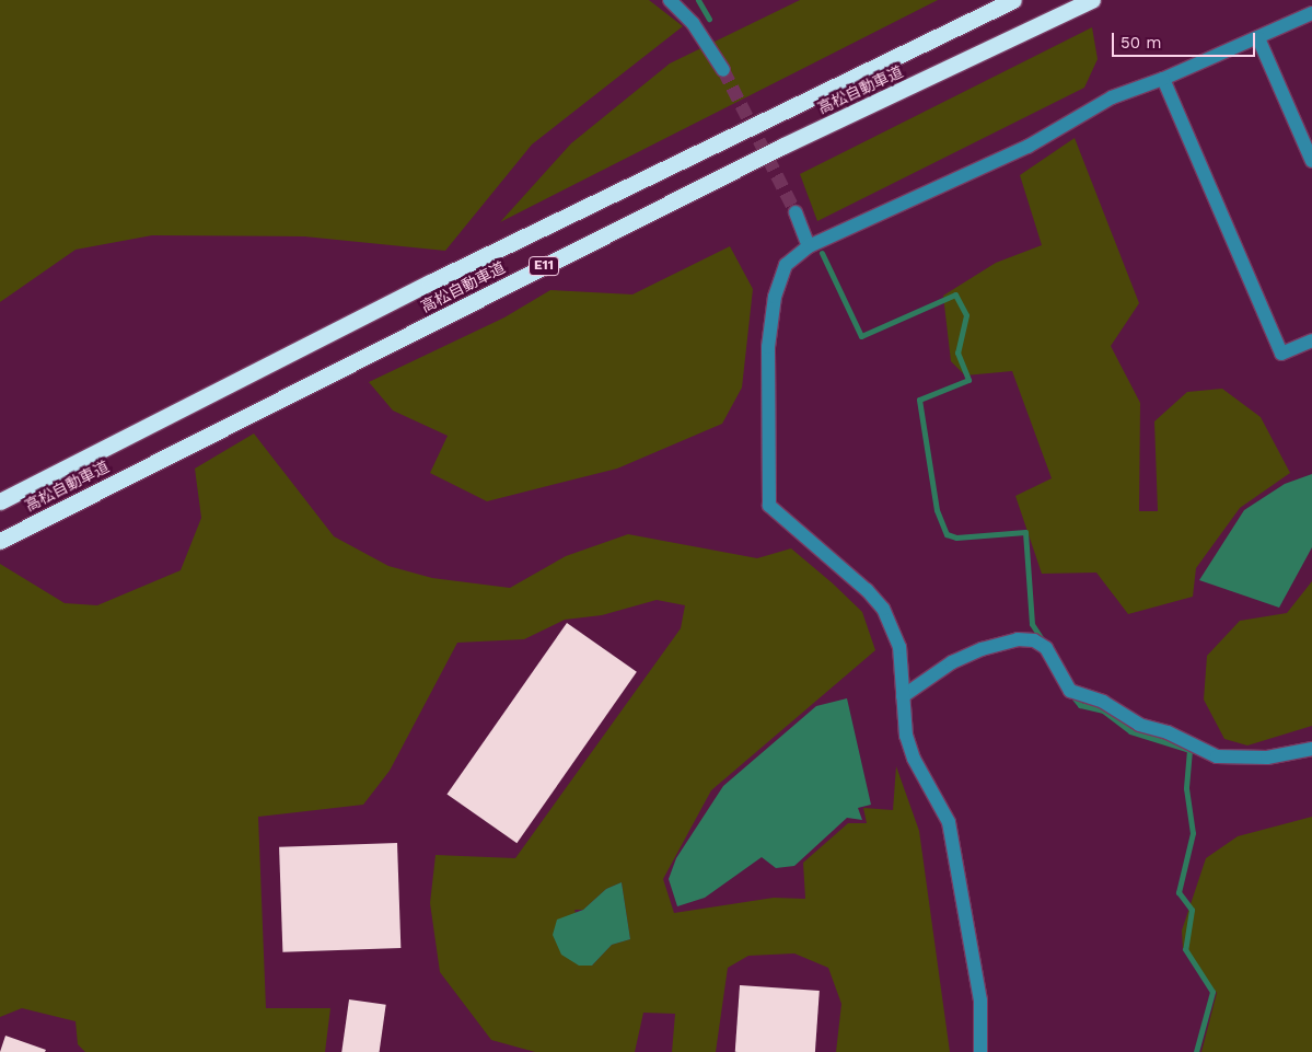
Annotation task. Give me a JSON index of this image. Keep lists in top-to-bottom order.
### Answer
{
  "streets": {
    "highway": ["高松自動車道", "E11"]
  },
  "scale_bar": "50 m"
}
